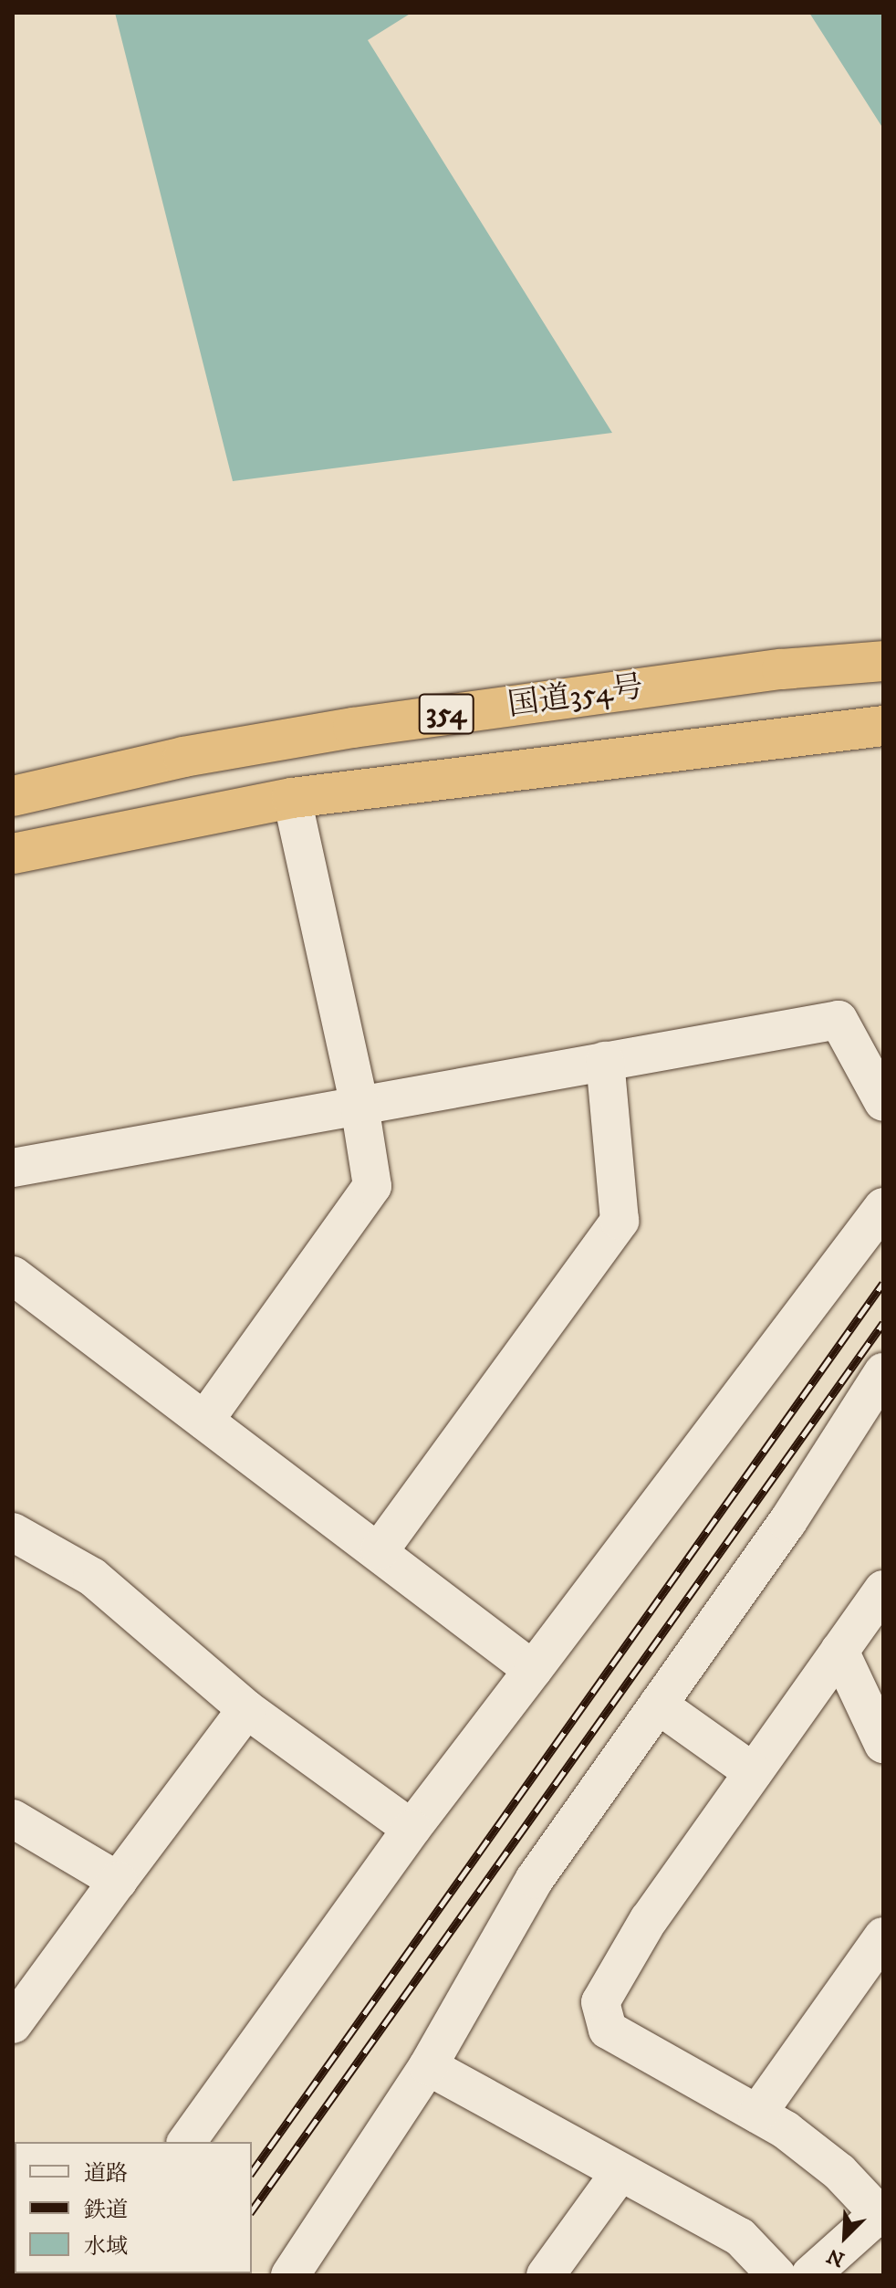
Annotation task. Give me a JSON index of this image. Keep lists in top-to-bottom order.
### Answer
{
  "streets": {
    "highway": ["国道354号", "354"]
  },
  "legend": ["道路", "鉄道", "水域"],
  "north": "bottom left"
}
